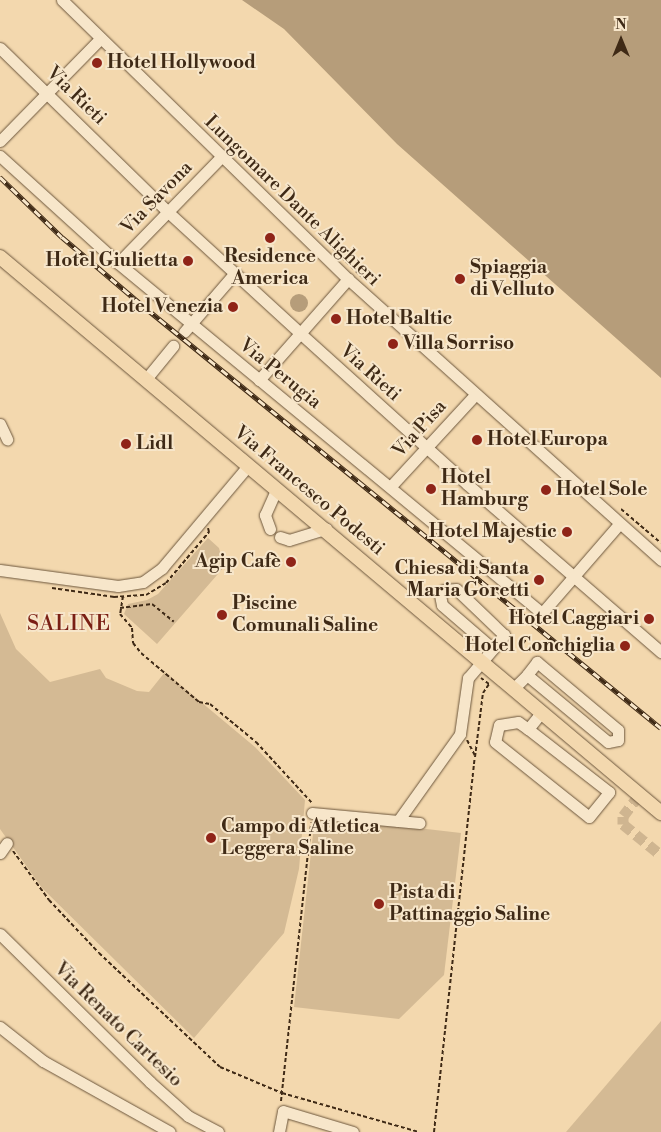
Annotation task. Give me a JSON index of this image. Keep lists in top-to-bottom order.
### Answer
{
  "streets": {
    "main road": ["Via Francesco Podesti"],
    "street": [
      "Via Rieti",
      "Via Savona",
      "Lungomare Dante Alighieri",
      "Via Perugia",
      "Via Pisa",
      "Via Renato Cartesio"
    ]
  },
  "crossings": [
    ["Via Rieti", "Via Savona"],
    ["Via Rieti", "Via Perugia"],
    ["Via Rieti", "Via Pisa"],
    ["Via Savona", "Lungomare Dante Alighieri"],
    ["Via Savona", "Via Perugia"],
    ["Lungomare Dante Alighieri", "Via Pisa"],
    ["Via Perugia", "Via Pisa"]
  ],
  "districts": ["SALINE"],
  "places": [
    "Hotel Hollywood",
    "Residence America",
    "Hotel Giulietta",
    "Spiaggia di Velluto",
    "Hotel Venezia",
    "Hotel Baltic",
    "Villa Sorriso",
    "Hotel Europa",
    "Lidl",
    "Hotel Hamburg",
    "Hotel Sole",
    "Hotel Majestic",
    "Agip Cafè",
    "Chiesa di Santa Maria Goretti",
    "Piscine Comunali Saline",
    "Hotel Caggiari",
    "Hotel Conchiglia",
    "Campo di Atletica Leggera Saline",
    "Pista di Pattinaggio Saline"
  ],
  "north": "top"
}
